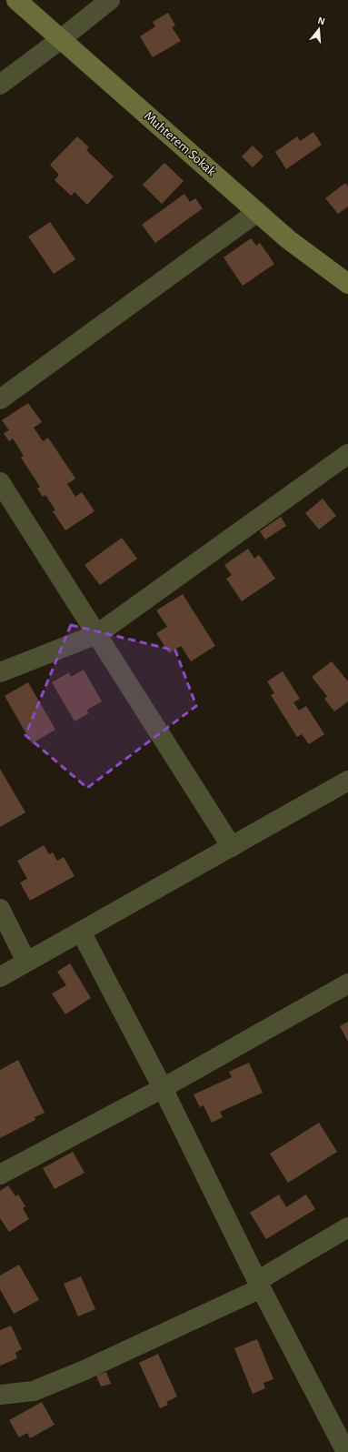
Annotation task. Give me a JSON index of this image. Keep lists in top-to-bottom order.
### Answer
{
  "streets": {
    "street": ["Muhterem Sokak"]
  },
  "north": "top"
}
